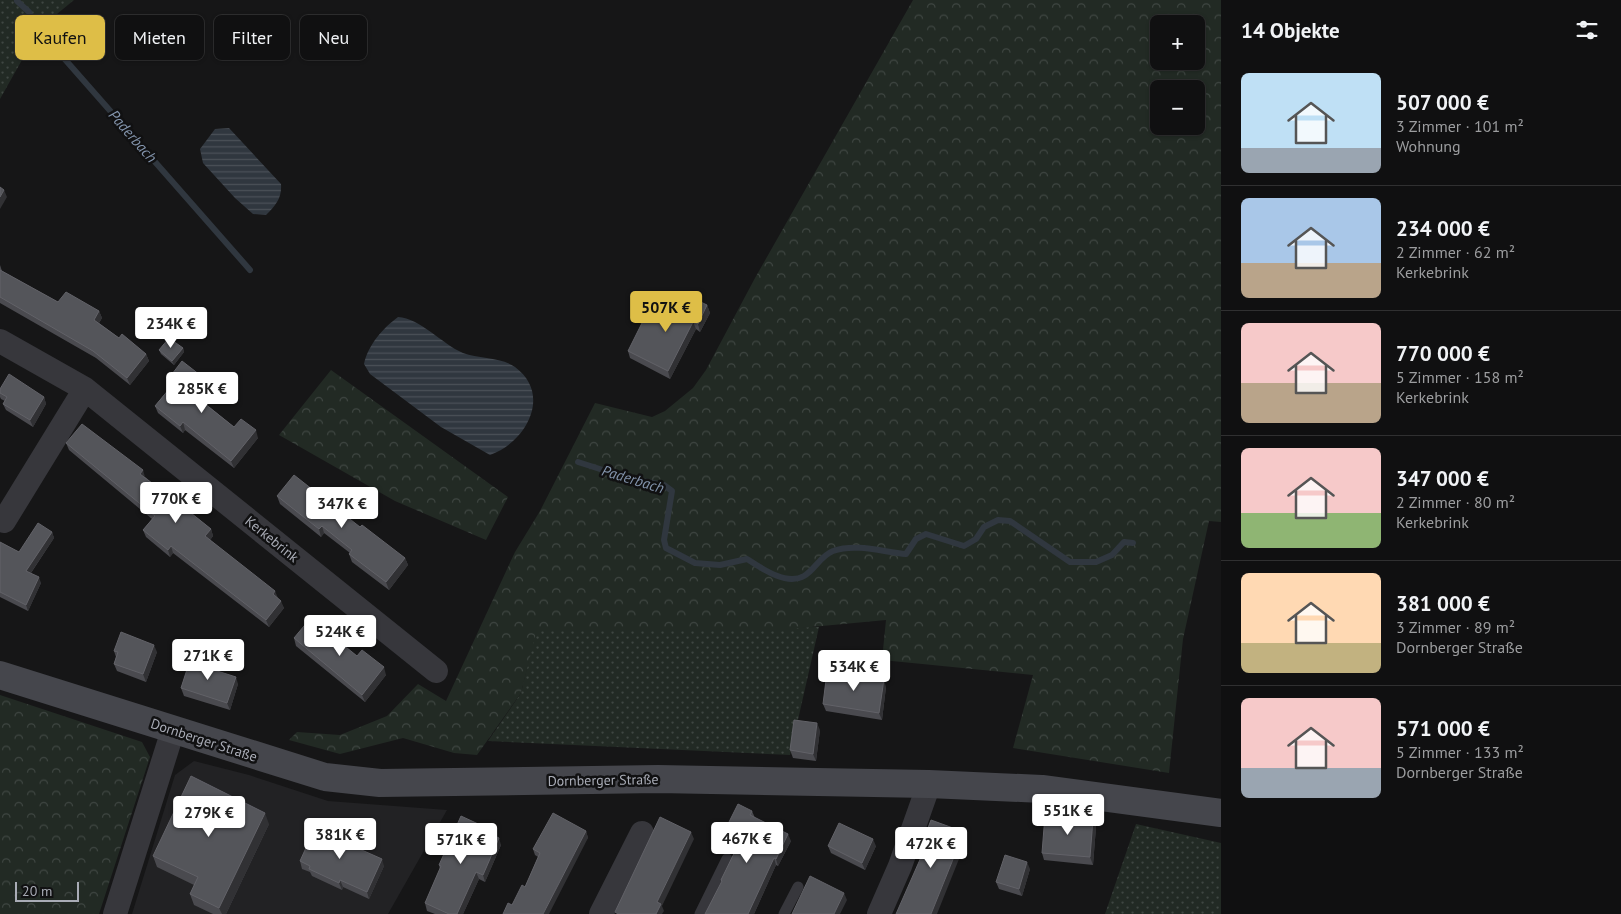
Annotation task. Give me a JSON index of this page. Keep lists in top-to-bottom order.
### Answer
{
  "streets": {
    "street": ["Kerkebrink", "Dornberger Straße"]
  },
  "water": ["Paderbach"],
  "scale_bar": "20 m",
  "page": {
    "heading": "14 Objekte",
    "map_buttons": ["+", "−"],
    "chip": [
      "Kaufen",
      "Mieten",
      "Filter",
      "Neu"
    ],
    "list": [
      {
        "name": "507 000 €",
        "note": "3 Zimmer · 101 m² · Wohnung"
      },
      {
        "name": "234 000 €",
        "note": "2 Zimmer · 62 m² · Kerkebrink"
      },
      {
        "name": "770 000 €",
        "note": "5 Zimmer · 158 m² · Kerkebrink"
      },
      {
        "name": "347 000 €",
        "note": "2 Zimmer · 80 m² · Kerkebrink"
      },
      {
        "name": "381 000 €",
        "note": "3 Zimmer · 89 m² · Dornberger Straße"
      },
      {
        "name": "571 000 €",
        "note": "5 Zimmer · 133 m² · Dornberger Straße"
      }
    ],
    "price": [
      "507K €",
      "234K €",
      "285K €",
      "770K €",
      "347K €",
      "524K €",
      "271K €",
      "534K €",
      "551K €",
      "279K €",
      "381K €",
      "467K €",
      "571K €",
      "472K €"
    ],
    "scale": "20 m"
  }
}
